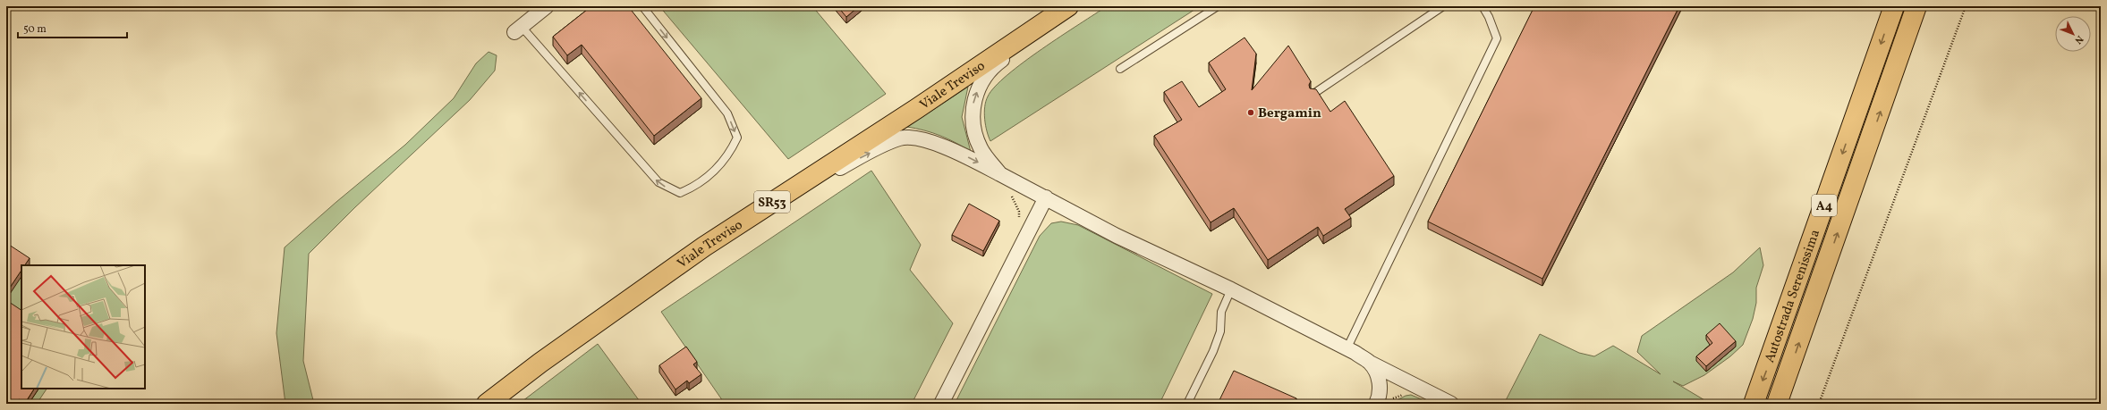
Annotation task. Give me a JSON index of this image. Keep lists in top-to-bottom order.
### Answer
{
  "streets": {
    "main road": [
      "Viale Treviso",
      "SR53",
      "A4",
      "Autostrada Serenissima"
    ]
  },
  "places": ["Bergamin"],
  "scale_bar": "50 m",
  "north": "bottom right"
}
